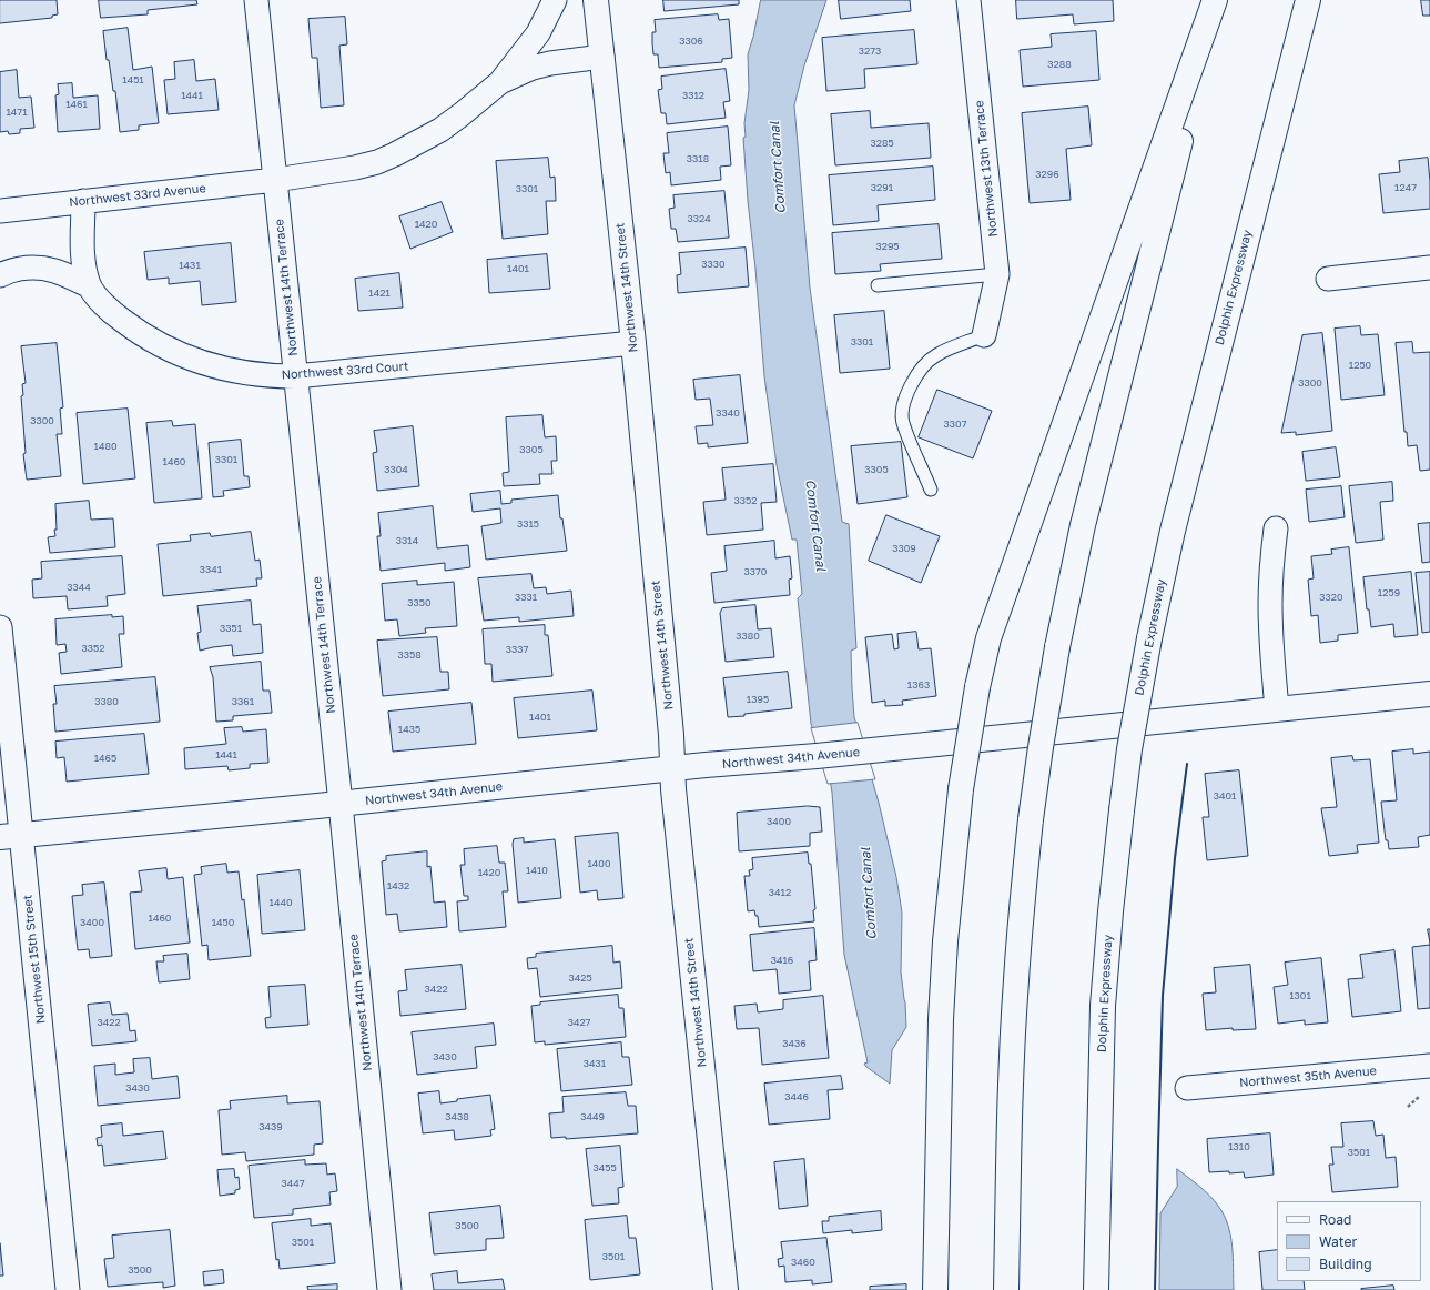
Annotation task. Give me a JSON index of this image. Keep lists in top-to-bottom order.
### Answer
{
  "streets": {
    "main road": ["Northwest 14th Street", "Dolphin Expressway", "Northwest 34th Avenue"],
    "street": [
      "Northwest 13th Terrace",
      "Northwest 33rd Avenue",
      "Northwest 14th Terrace",
      "Northwest 33rd Court",
      "Northwest 15th Street",
      "Northwest 35th Avenue"
    ]
  },
  "crossings": [
    ["Northwest 33rd Avenue", "Northwest 14th Terrace"],
    ["Northwest 33rd Avenue", "Northwest 33rd Court"],
    ["Northwest 14th Terrace", "Northwest 33rd Court"],
    ["Northwest 14th Terrace", "Northwest 34th Avenue"],
    ["Northwest 14th Street", "Northwest 33rd Court"],
    ["Northwest 14th Street", "Northwest 34th Avenue"],
    ["Northwest 34th Avenue", "Northwest 15th Street"]
  ],
  "water": ["Comfort Canal"],
  "house_numbers": [
    "3306",
    "3273",
    "3288",
    "1451",
    "1441",
    "3312",
    "1461",
    "1471",
    "3285",
    "3318",
    "3296",
    "3291",
    "1247",
    "3301",
    "3324",
    "1420",
    "3295",
    "3330",
    "1431",
    "1401",
    "1421",
    "3301",
    "1250",
    "3300",
    "3340",
    "3300",
    "3307",
    "1480",
    "3305",
    "3301",
    "1460",
    "3304",
    "3305",
    "3352",
    "3315",
    "3314",
    "3309",
    "3341",
    "3370",
    "3344",
    "1259",
    "3331",
    "3320",
    "3350",
    "3351",
    "3380",
    "3352",
    "3337",
    "3358",
    "1363",
    "1395",
    "3380",
    "3361",
    "1401",
    "1435",
    "1441",
    "1465",
    "3401",
    "3400",
    "1400",
    "1410",
    "1420",
    "1432",
    "3412",
    "1440",
    "1460",
    "3400",
    "1450",
    "3416",
    "3425",
    "3422",
    "1301",
    "3422",
    "3427",
    "3436",
    "3430",
    "3431",
    "3430",
    "3446",
    "3438",
    "3449",
    "3439",
    "1310",
    "3501",
    "3455",
    "3447",
    "3500",
    "3501",
    "3501",
    "3460",
    "3500"
  ],
  "legend": ["Road", "Water", "Building"]
}
